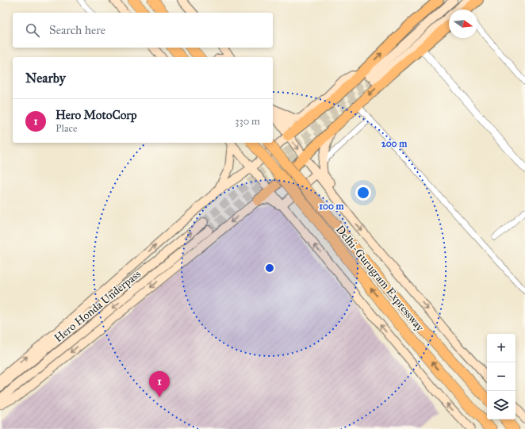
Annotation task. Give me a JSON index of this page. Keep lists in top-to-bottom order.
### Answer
{
  "streets": {
    "highway": ["Delhi-Gurugram Expressway"],
    "main road": ["Hero Honda Underpass"]
  },
  "north": "right",
  "page": {
    "search": "Search here",
    "heading": "Nearby",
    "list": [
      {
        "mark": "1",
        "name": "Hero MotoCorp",
        "note": "Place",
        "value": "330 m"
      }
    ],
    "map_buttons": ["+", "−"],
    "pins": "1"
  },
  "rings": ["200 m", "100 m"]
}
